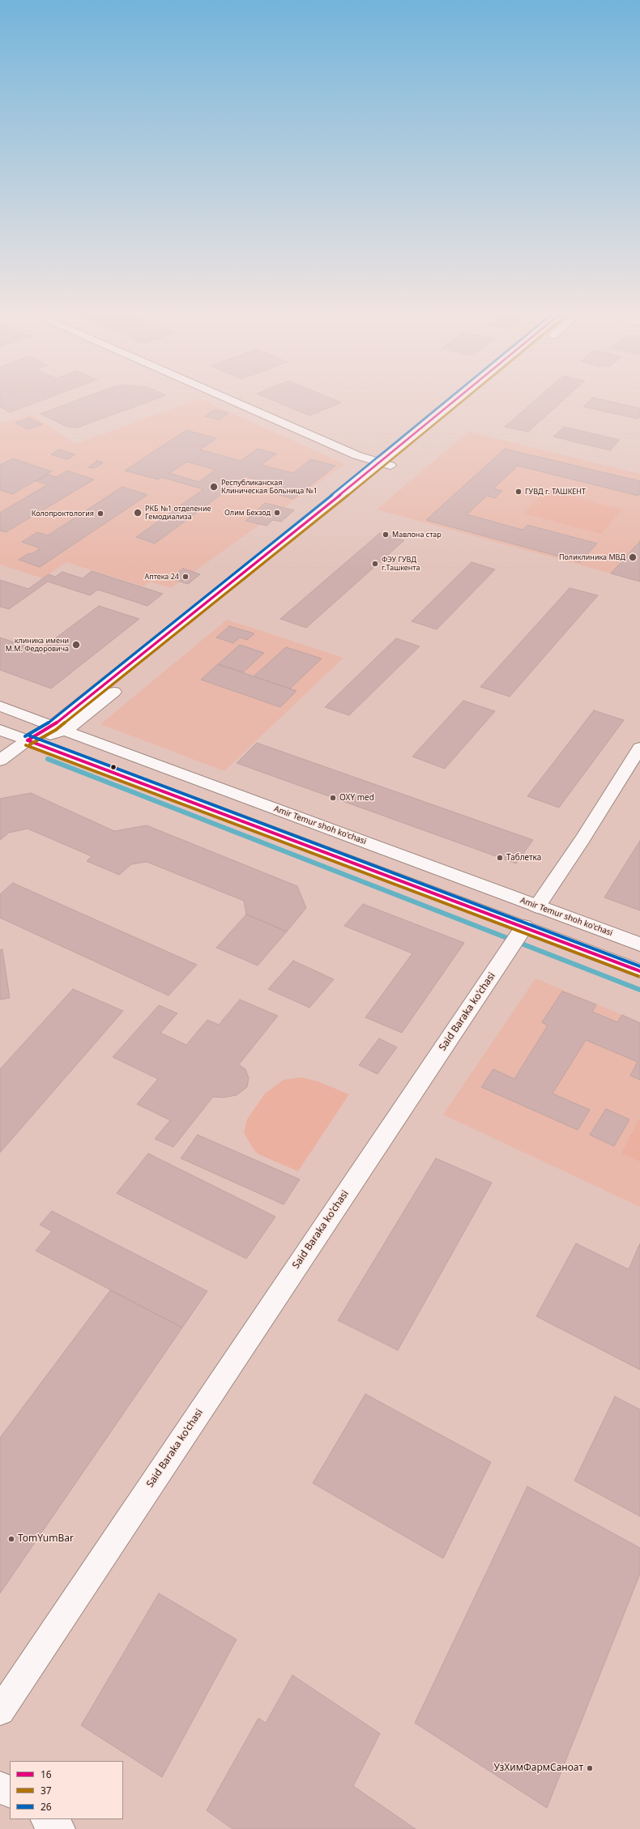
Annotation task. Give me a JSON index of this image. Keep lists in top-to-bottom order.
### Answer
{
  "streets": {
    "main road": ["Amir Temur shoh ko'chasi", "Said Baraka ko'chasi"]
  },
  "crossings": [
    ["Amir Temur shoh ko'chasi", "Said Baraka ko'chasi"]
  ],
  "places": [
    "Республиканская Клиническая Больница №1",
    "ГУВД г. ТАШКЕНТ",
    "РКБ №1 отделение Гемодиализа",
    "Олим Бехзод",
    "Колопроктология",
    "Мавлона стар",
    "Поликлиника МВД",
    "ФЭУ ГУВД г.Ташкента",
    "Аптека 24",
    "клиника имени М.М. Федоровича",
    "OXY med",
    "Таблетка",
    "TomYumBar",
    "УзХимФармСаноат"
  ],
  "lines": ["transit line 16", "transit line 37", "transit line 26"],
  "legend": ["16", "37", "26"]
}
